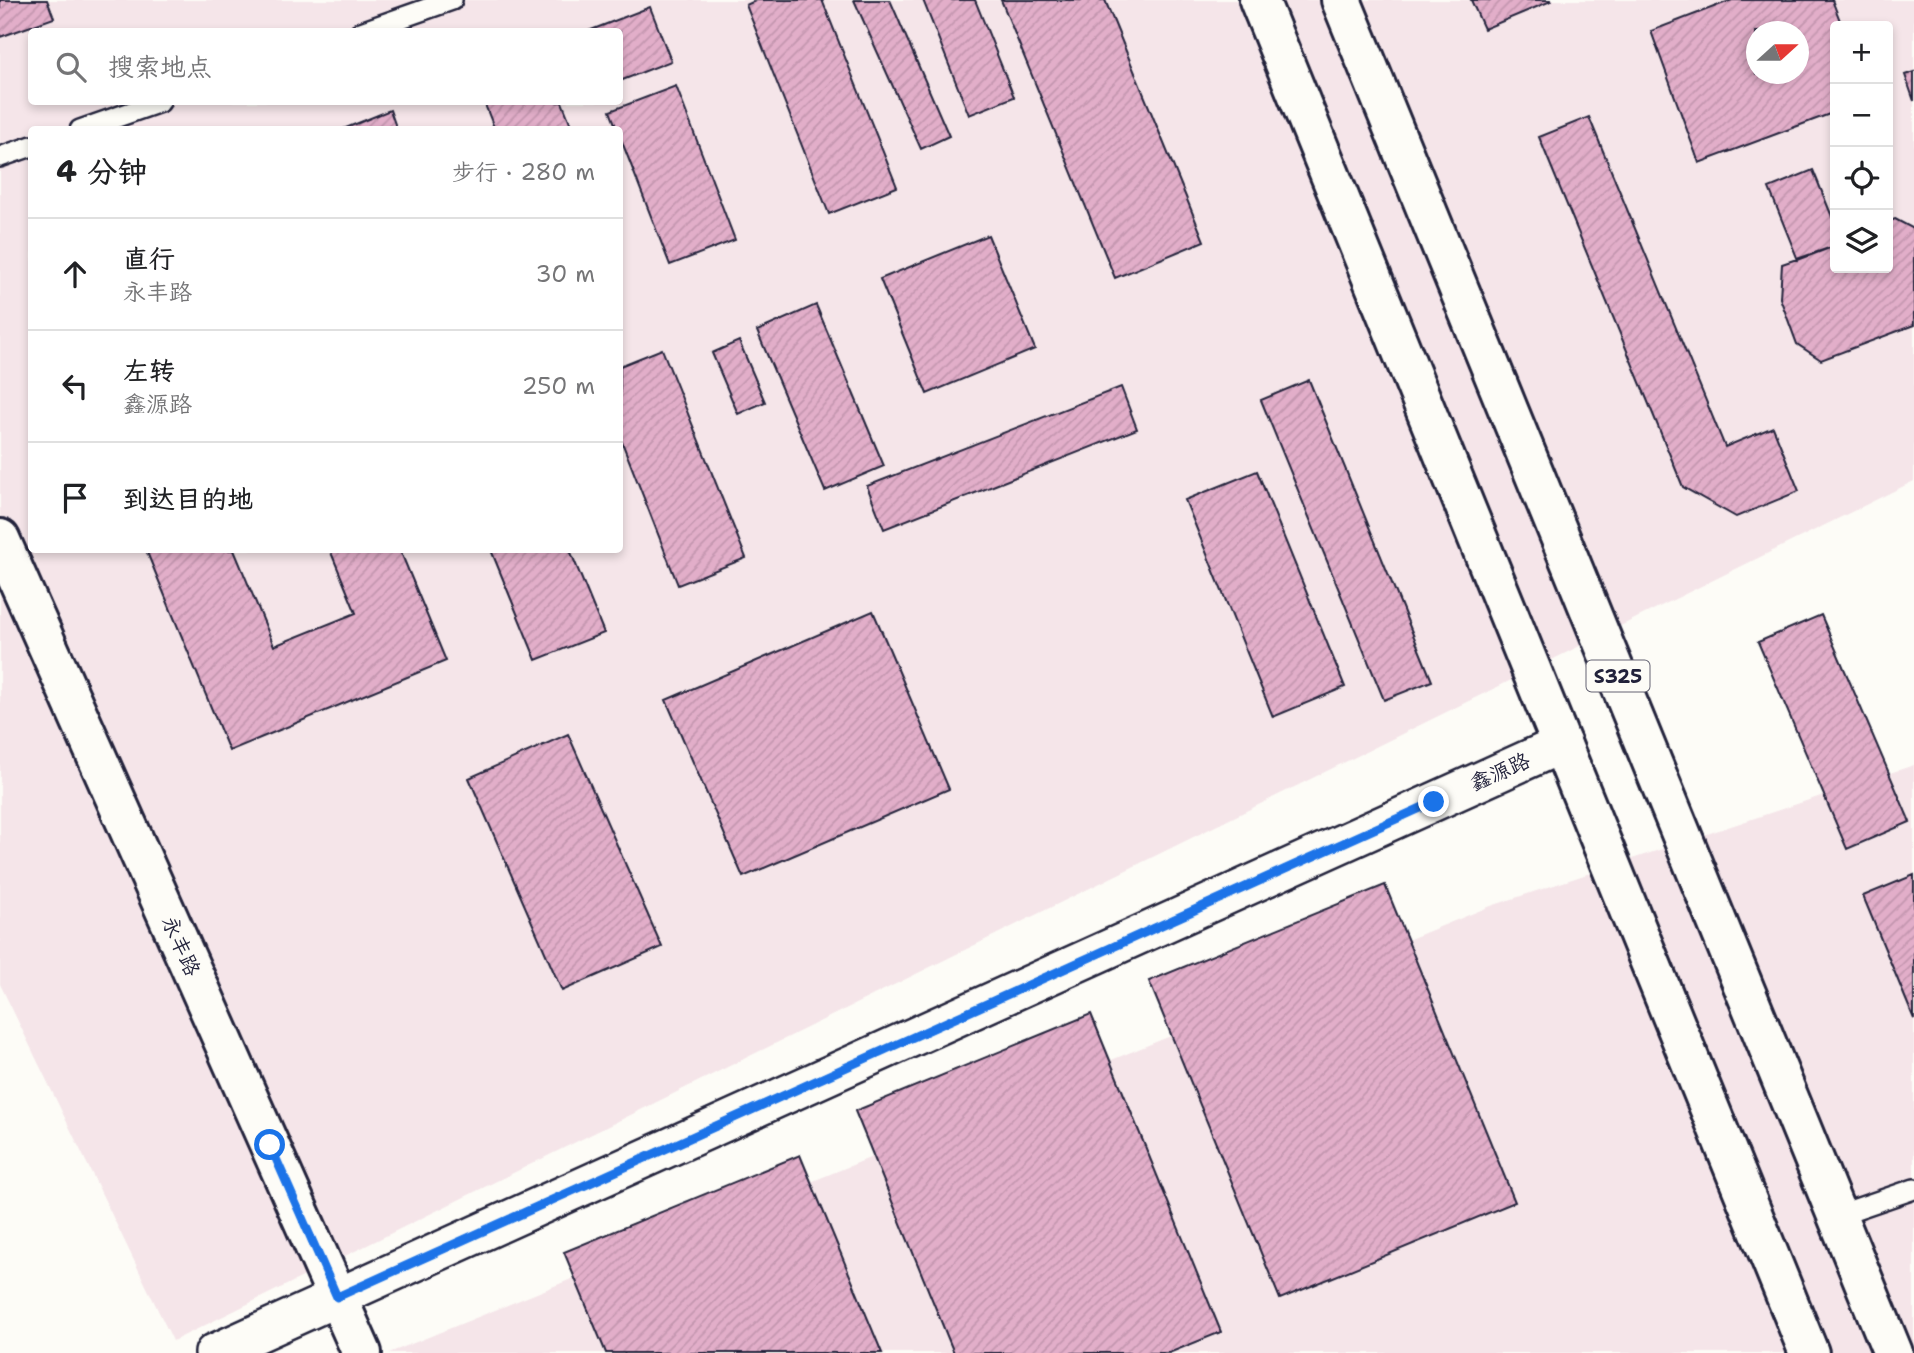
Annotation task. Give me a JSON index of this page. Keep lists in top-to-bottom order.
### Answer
{
  "streets": {
    "main road": ["S325", "永丰路"],
    "street": ["鑫源路"]
  },
  "crossings": [
    ["鑫源路", "永丰路"]
  ],
  "north": "right",
  "page": {
    "map_buttons": ["+", "−"],
    "search": "搜索地点",
    "heading": ["4 分钟", "步行 · 280 m"],
    "list": [
      ["直行", "永丰路", "30 m"],
      ["左转", "鑫源路", "250 m"],
      "到达目的地"
    ]
  }
}
